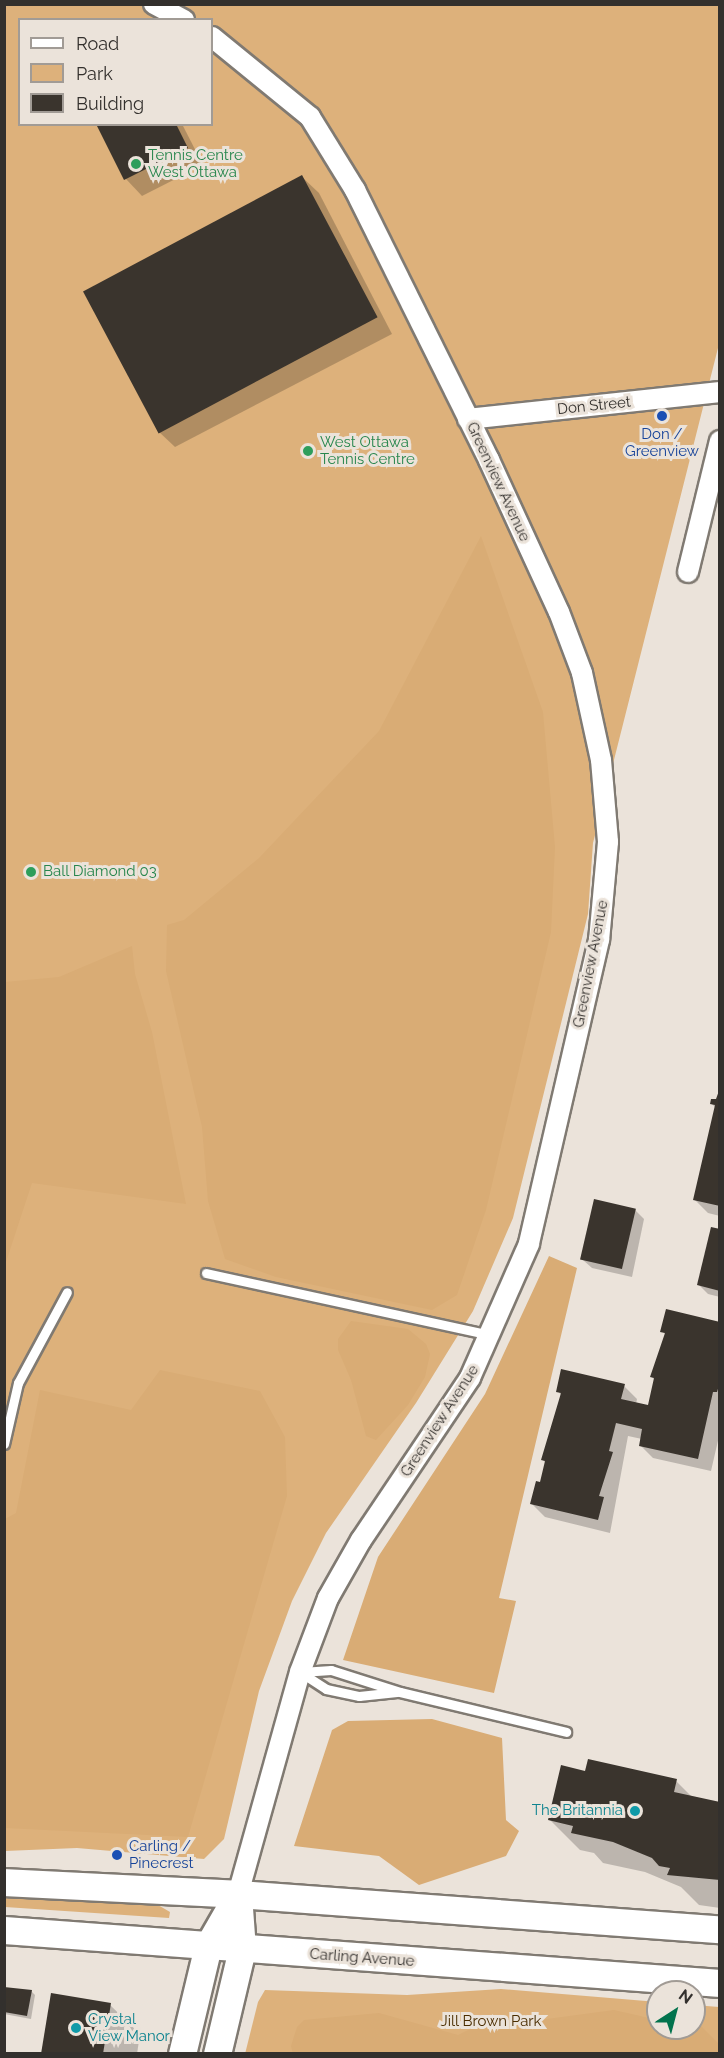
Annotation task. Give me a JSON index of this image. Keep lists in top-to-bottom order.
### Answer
{
  "streets": {
    "main road": ["Carling Avenue"],
    "street": ["Don Street", "Greenview Avenue"]
  },
  "crossings": [
    ["Don Street", "Greenview Avenue"]
  ],
  "parks": ["Jill Brown Park"],
  "places": [
    "Tennis Centre West Ottawa",
    "Don / Greenview",
    "West Ottawa Tennis Centre",
    "Ball Diamond 03",
    "The Britannia",
    "Carling / Pinecrest",
    "Crystal View Manor"
  ],
  "legend": ["Road", "Park", "Building"],
  "north": "top right"
}
